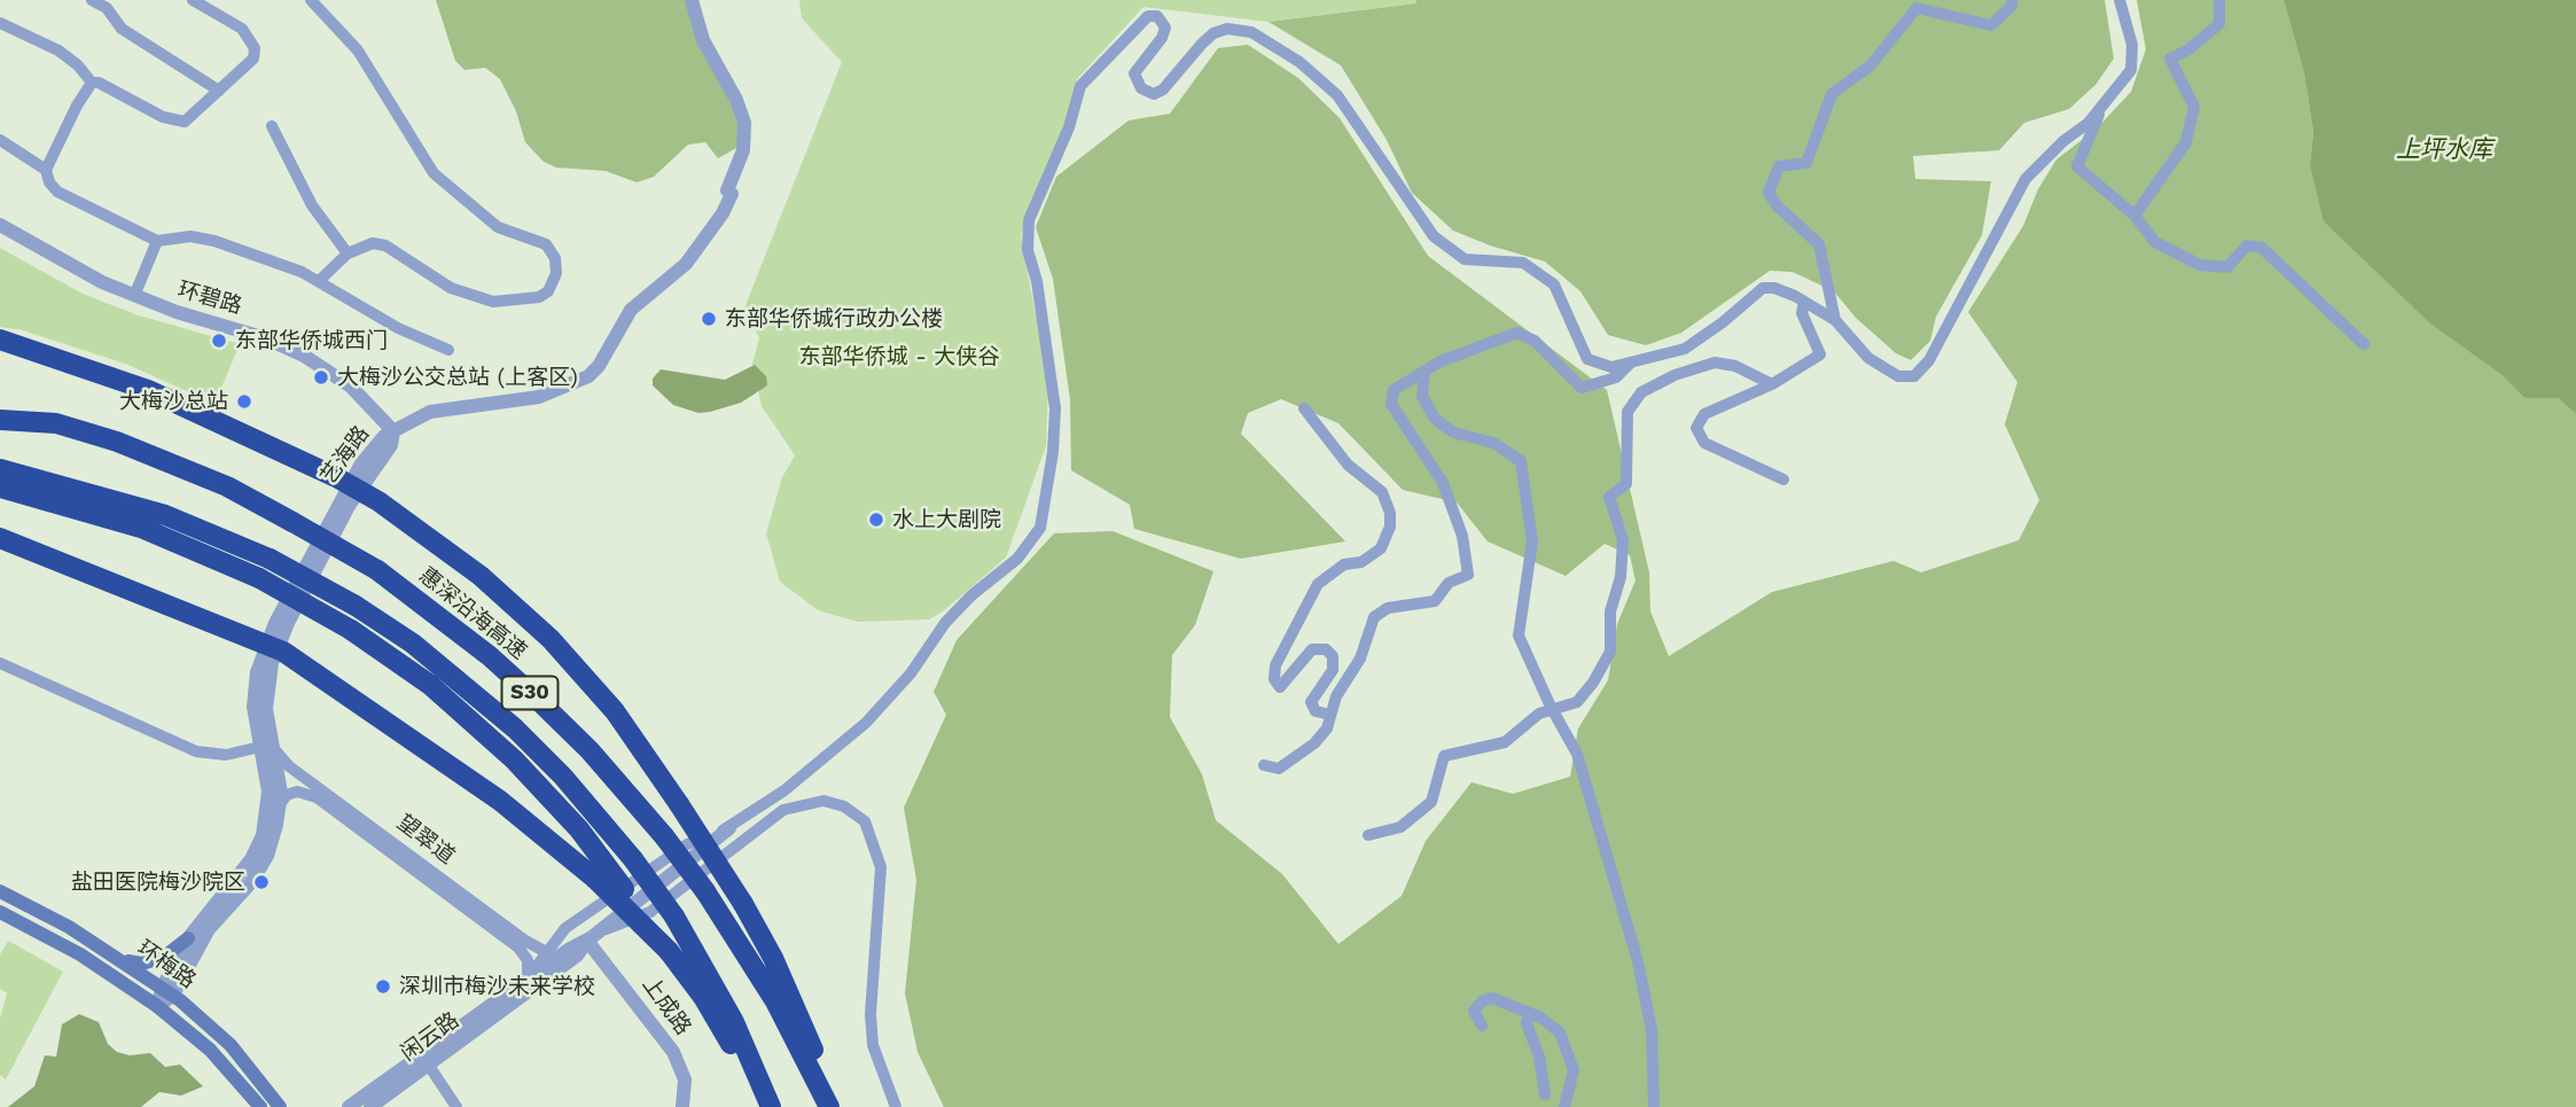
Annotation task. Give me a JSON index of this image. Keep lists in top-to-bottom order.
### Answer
{
  "streets": {
    "highway": ["惠深沿海高速", "S30"],
    "main road": ["环梅路"],
    "street": [
      "环碧路",
      "艺海路",
      "望翠道",
      "上成路",
      "闲云路"
    ]
  },
  "crossings": [
    ["环碧路", "艺海路"],
    ["艺海路", "望翠道"],
    ["艺海路", "环梅路"],
    ["望翠道", "闲云路"],
    ["上成路", "闲云路"]
  ],
  "water": ["上坪水库"],
  "parks": ["东部华侨城 - 大侠谷"],
  "places": [
    "东部华侨城行政办公楼",
    "东部华侨城西门",
    "大梅沙公交总站 (上客区)",
    "大梅沙总站",
    "水上大剧院",
    "盐田医院梅沙院区",
    "深圳市梅沙未来学校"
  ]
}
